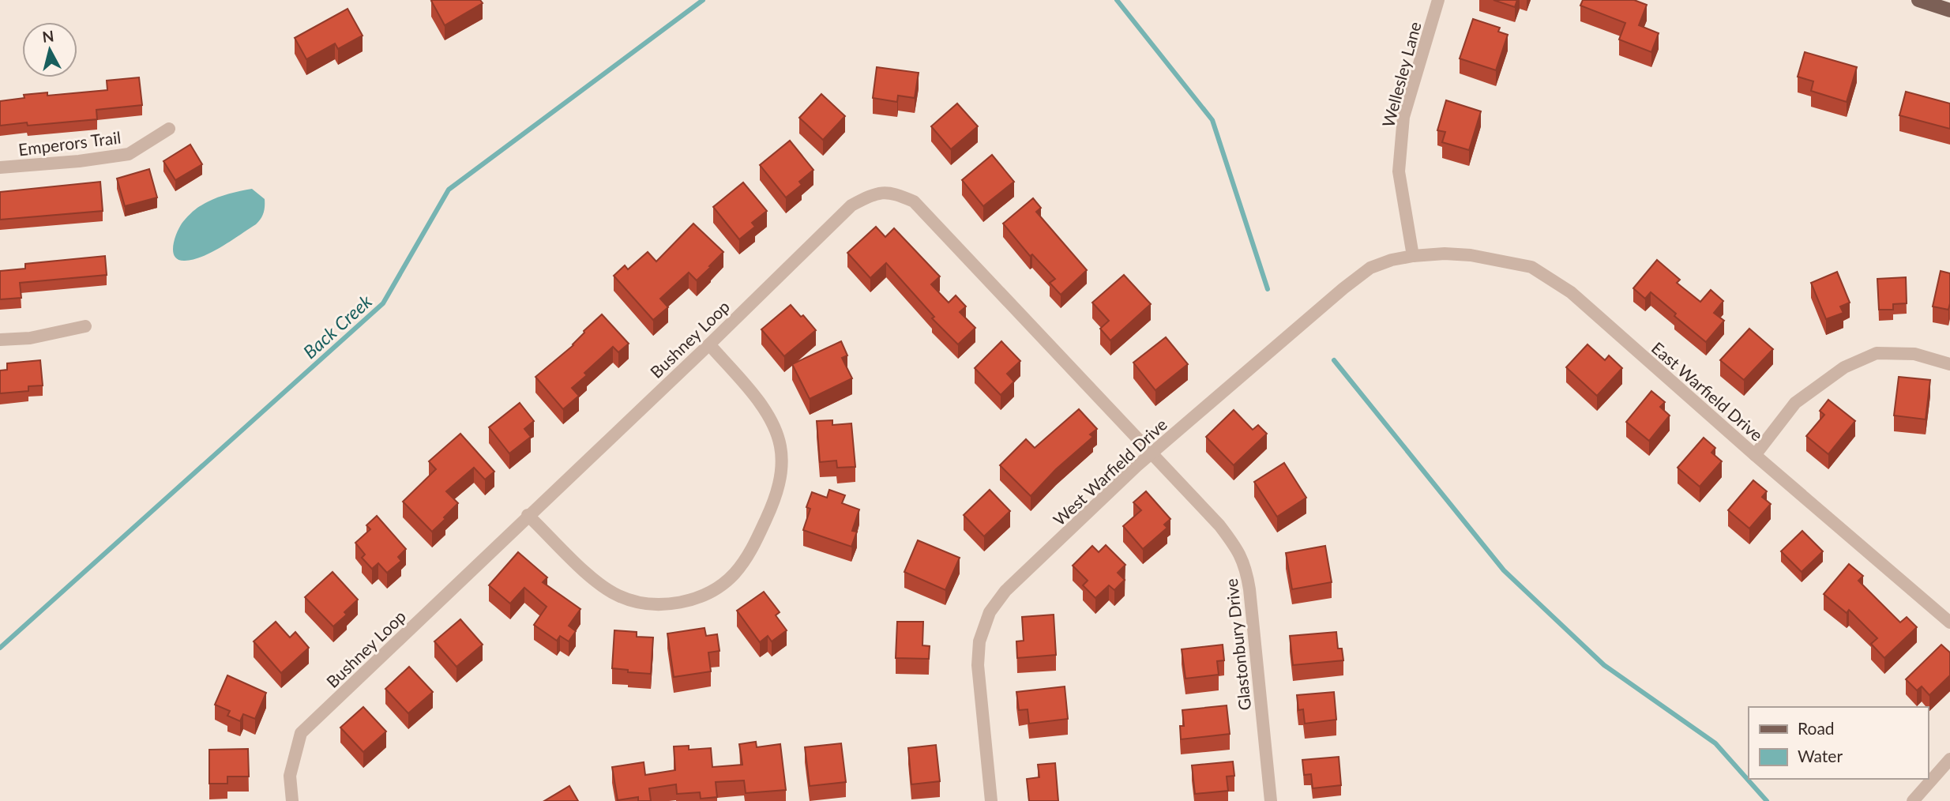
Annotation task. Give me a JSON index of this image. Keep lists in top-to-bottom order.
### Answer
{
  "streets": {
    "street": [
      "Wellesley Lane",
      "Emperors Trail",
      "Bushney Loop",
      "East Warfield Drive",
      "West Warfield Drive",
      "Glastonbury Drive"
    ]
  },
  "crossings": [
    ["Wellesley Lane", "East Warfield Drive"],
    ["Wellesley Lane", "West Warfield Drive"],
    ["Bushney Loop", "West Warfield Drive"],
    ["Bushney Loop", "Glastonbury Drive"],
    ["East Warfield Drive", "West Warfield Drive"],
    ["West Warfield Drive", "Glastonbury Drive"]
  ],
  "water": ["Back Creek"],
  "legend": ["Road", "Water"],
  "north": "top"
}
